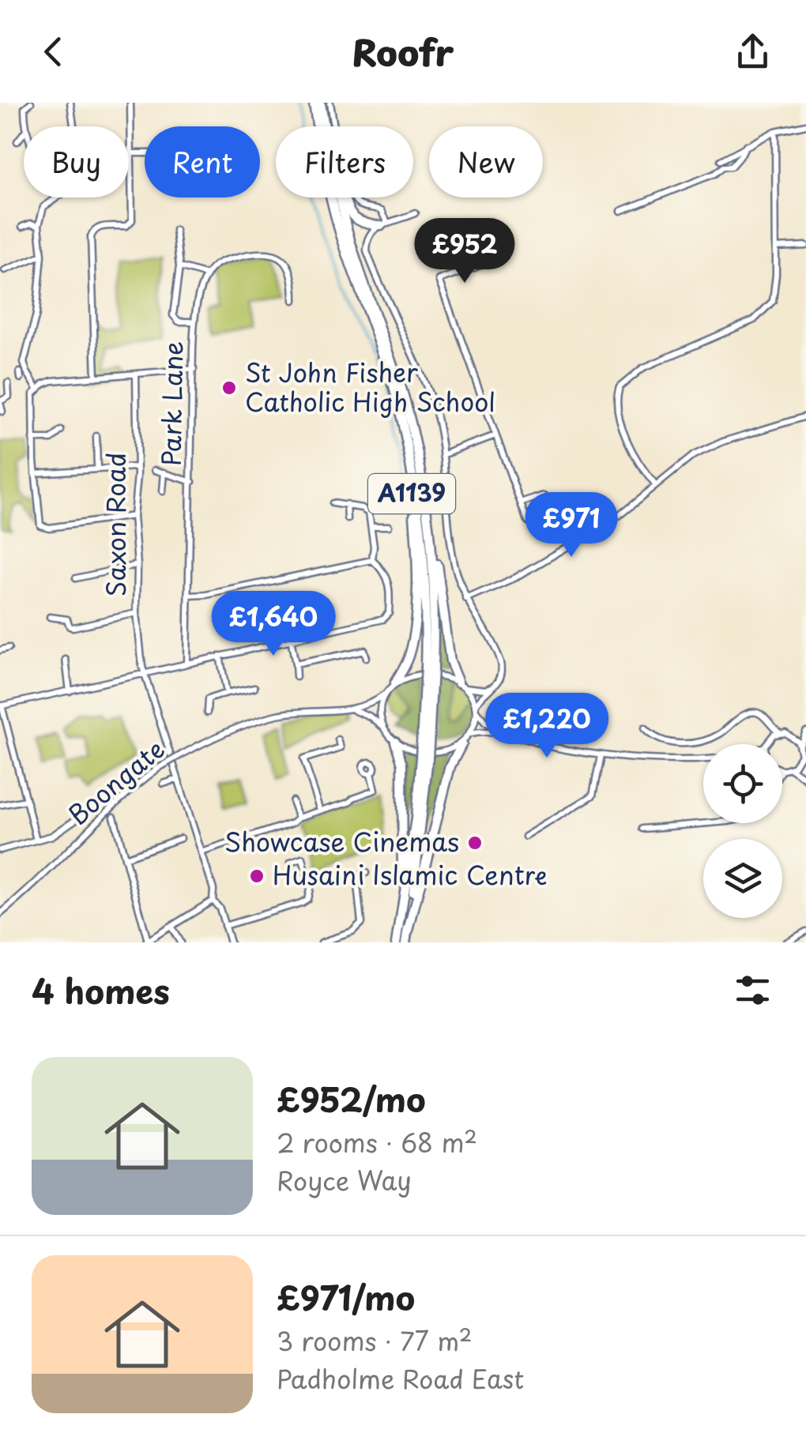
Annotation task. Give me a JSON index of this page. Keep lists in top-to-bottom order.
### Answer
{
  "streets": {
    "highway": ["A1139"],
    "street": ["Park Lane", "Saxon Road", "Boongate"]
  },
  "crossings": [
    ["A1139", "Boongate"]
  ],
  "places": ["St John Fisher Catholic High School", "Showcase Cinemas", "Husaini Islamic Centre"],
  "page": {
    "header": "Roofr",
    "chip": [
      "Buy",
      "Rent",
      "Filters",
      "New"
    ],
    "price": [
      "£952",
      "£971",
      "£1,640",
      "£1,220"
    ],
    "heading": "4 homes",
    "list": [
      {
        "name": "£952/mo",
        "note": "2 rooms · 68 m² · Royce Way"
      },
      {
        "name": "£971/mo",
        "note": "3 rooms · 77 m² · Padholme Road East"
      }
    ]
  }
}
